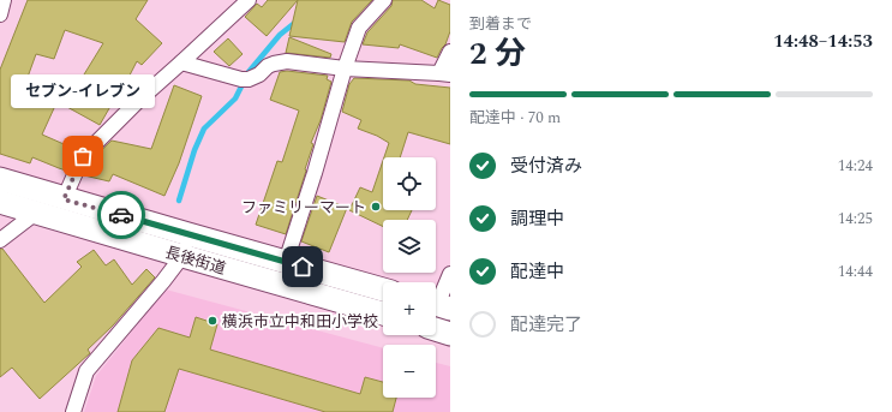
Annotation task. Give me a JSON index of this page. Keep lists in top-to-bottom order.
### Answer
{
  "streets": {
    "main road": ["長後街道"]
  },
  "places": ["セブン-イレブン", "ファミリーマート", "横浜市立中和田小学校"],
  "page": {
    "heading": ["2 分", "到着まで", "14:48–14:53"],
    "bubble": "セブン-イレブン",
    "bar": "配達中 · 70 m",
    "list": [
      ["受付済み", "14:24"],
      ["調理中", "14:25"],
      ["配達中", "14:44"],
      "配達完了"
    ],
    "map_buttons": ["+", "−"]
  }
}
